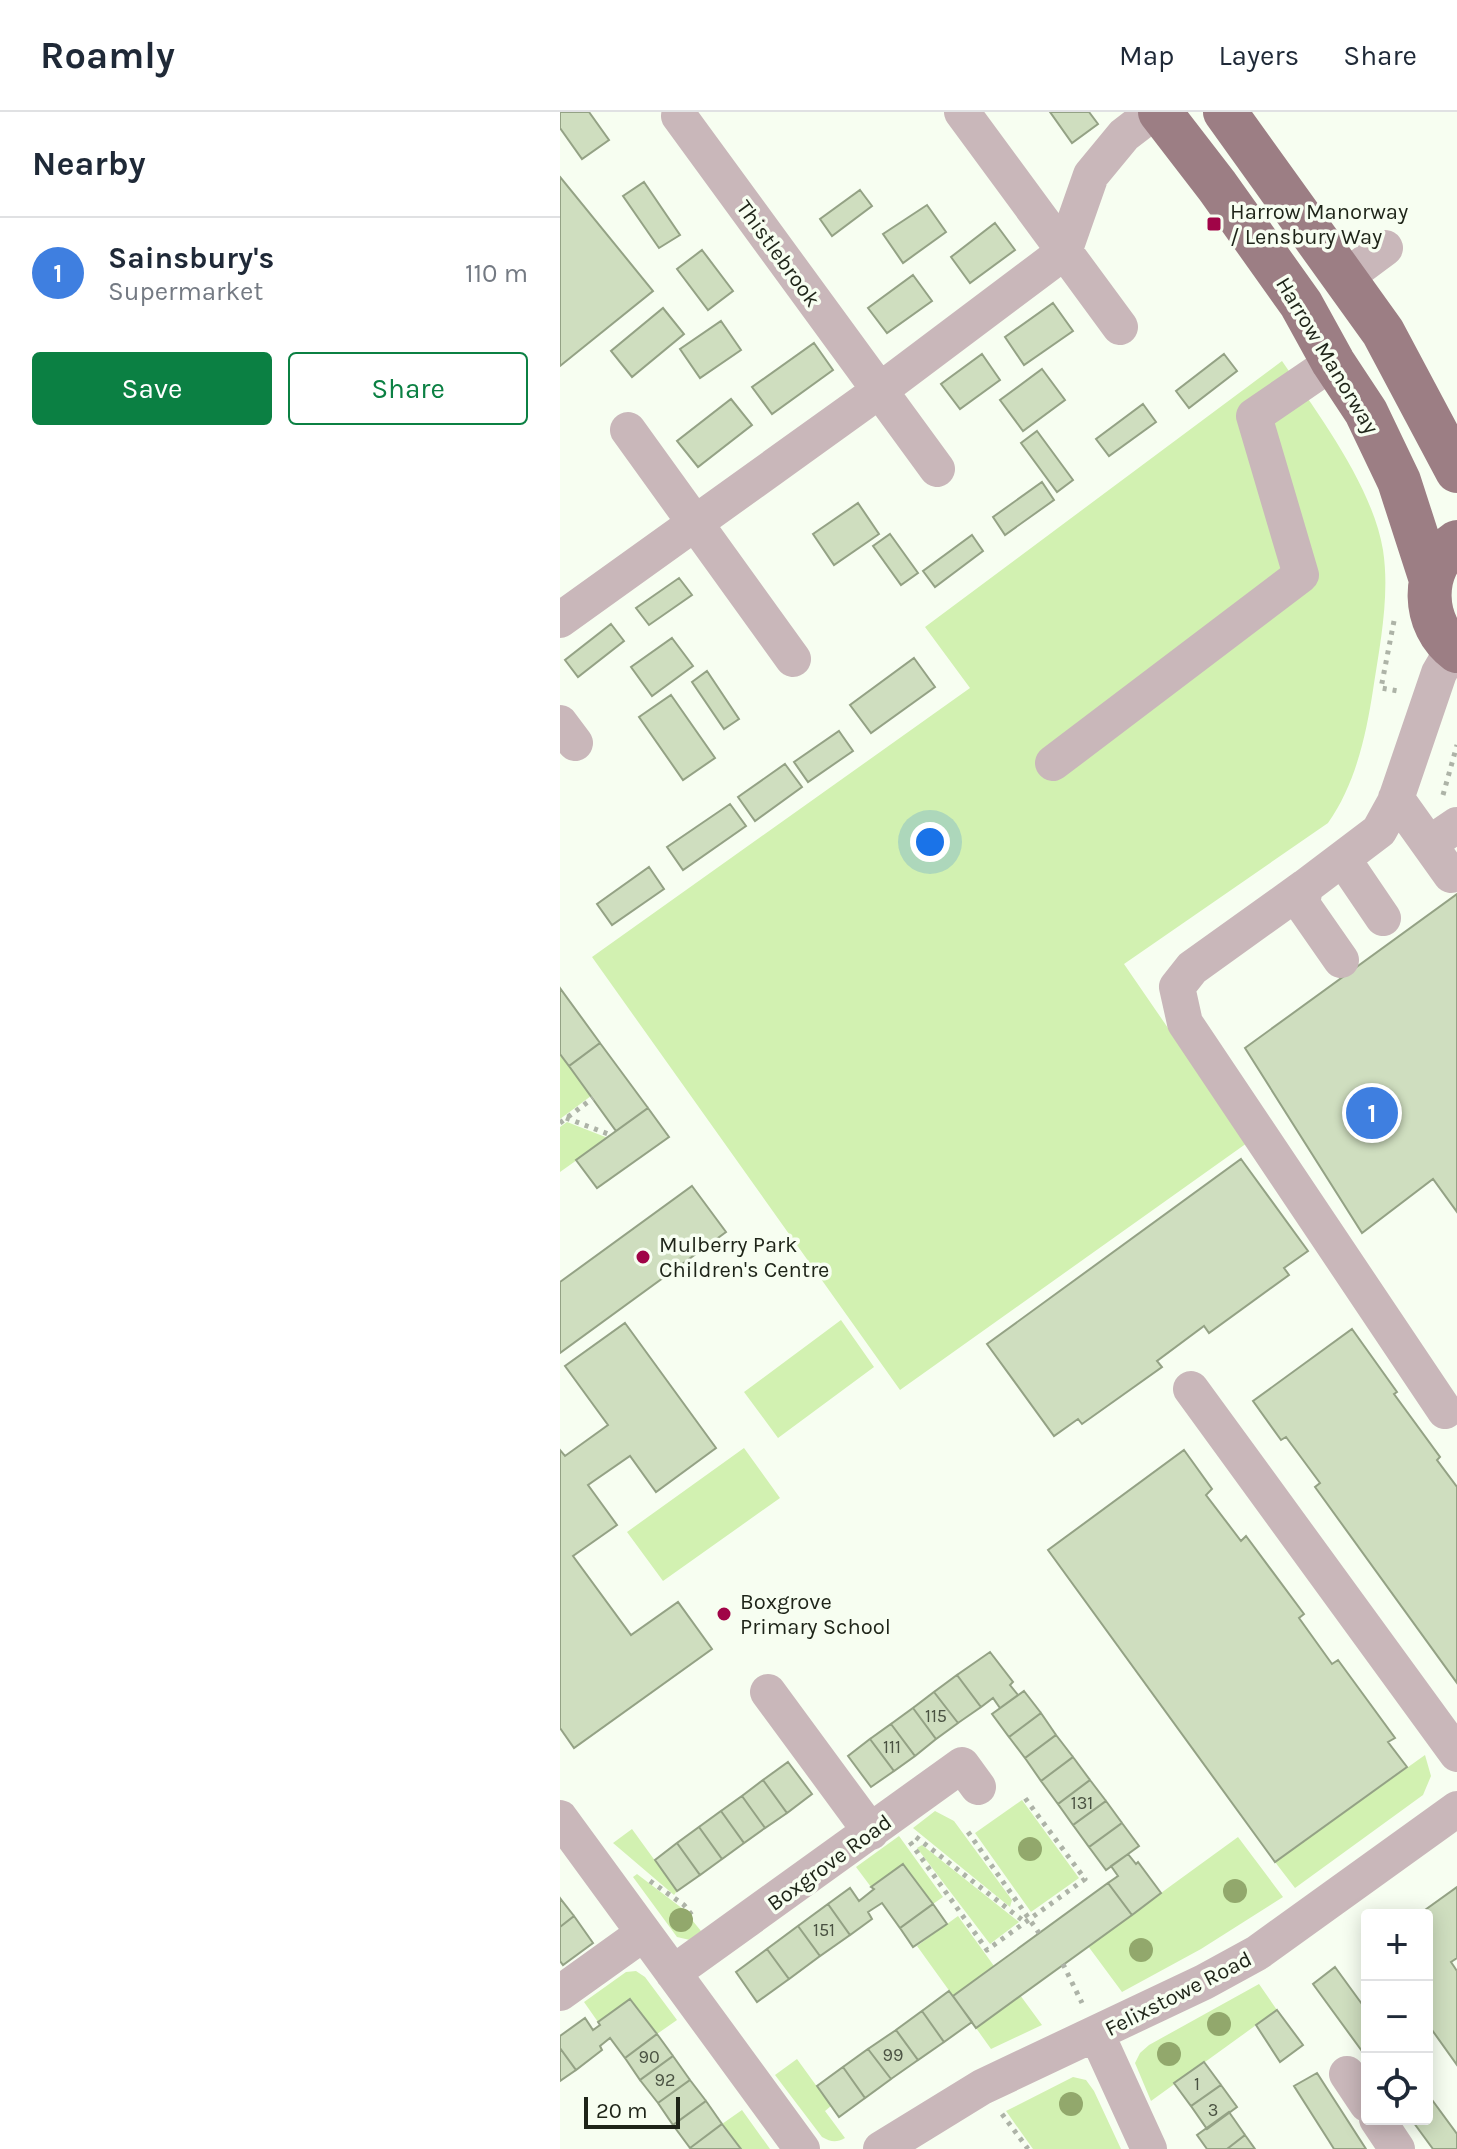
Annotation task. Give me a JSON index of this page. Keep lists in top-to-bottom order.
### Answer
{
  "streets": {
    "main road": ["Harrow Manorway"],
    "street": ["Thistlebrook", "Boxgrove Road", "Felixstowe Road"]
  },
  "places": {
    "transit": ["Harrow Manorway / Lensbury Way"],
    "other": ["Mulberry Park Children's Centre", "Boxgrove Primary School"]
  },
  "house_numbers": [
    "115",
    "111",
    "131",
    "151",
    "99",
    "90",
    "92",
    "1",
    "3"
  ],
  "scale_bar": "20 m",
  "page": {
    "header": "Roamly",
    "nav": ["Map", "Layers", "Share"],
    "heading": "Nearby",
    "list": [
      {
        "mark": "1",
        "name": "Sainsbury's",
        "note": "Supermarket",
        "value": "110 m"
      }
    ],
    "buttons": ["Save", "Share"],
    "pins": "1",
    "map_buttons": ["+", "−"],
    "scale": "20 m"
  }
}
